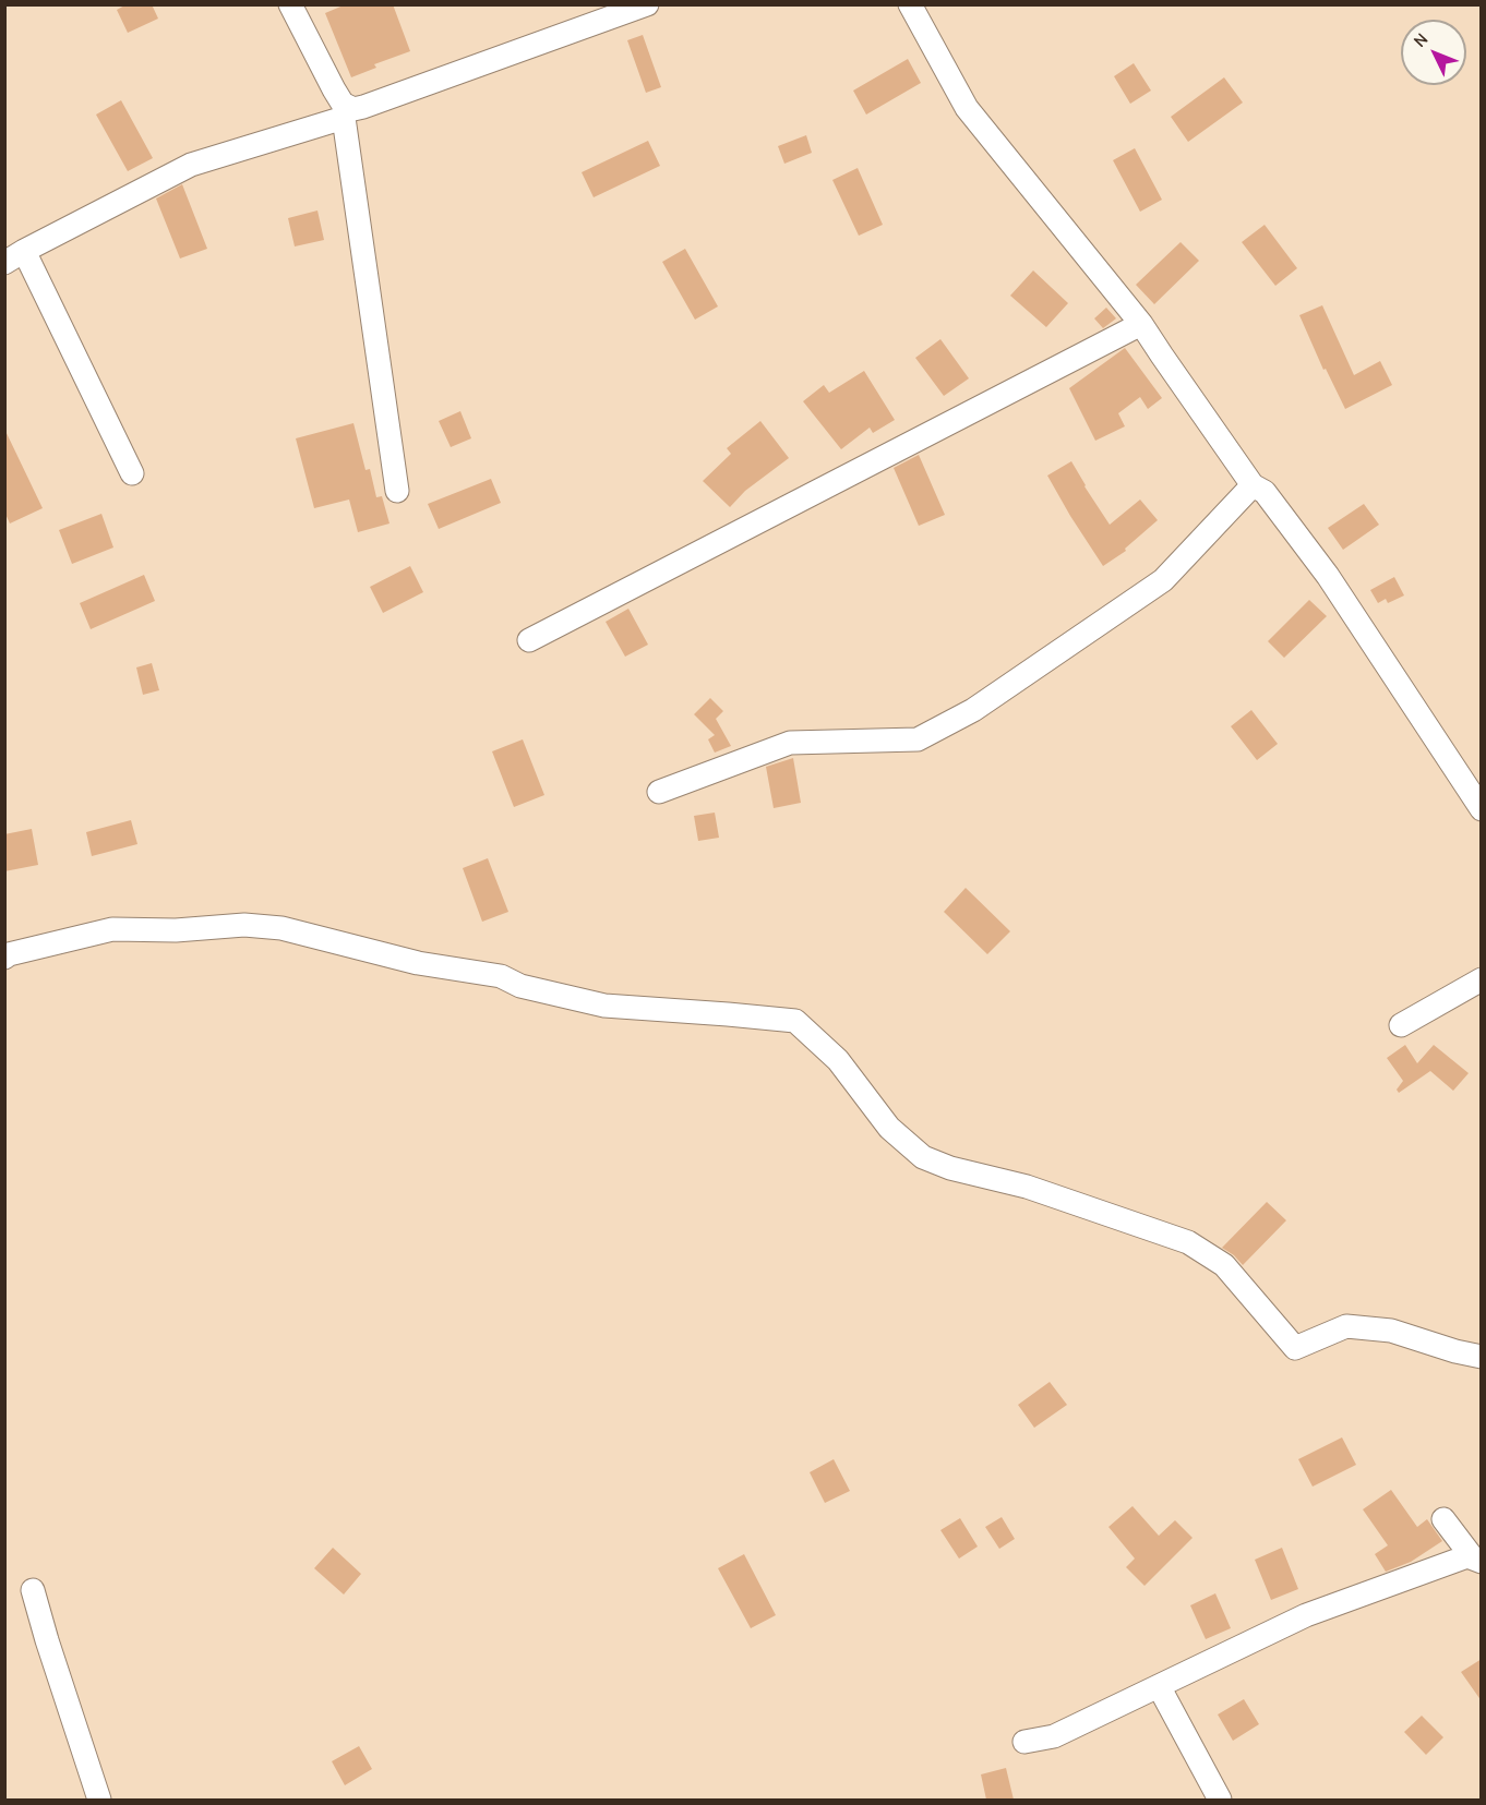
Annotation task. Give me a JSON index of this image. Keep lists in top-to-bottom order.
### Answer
{
  "north": "top left"
}
